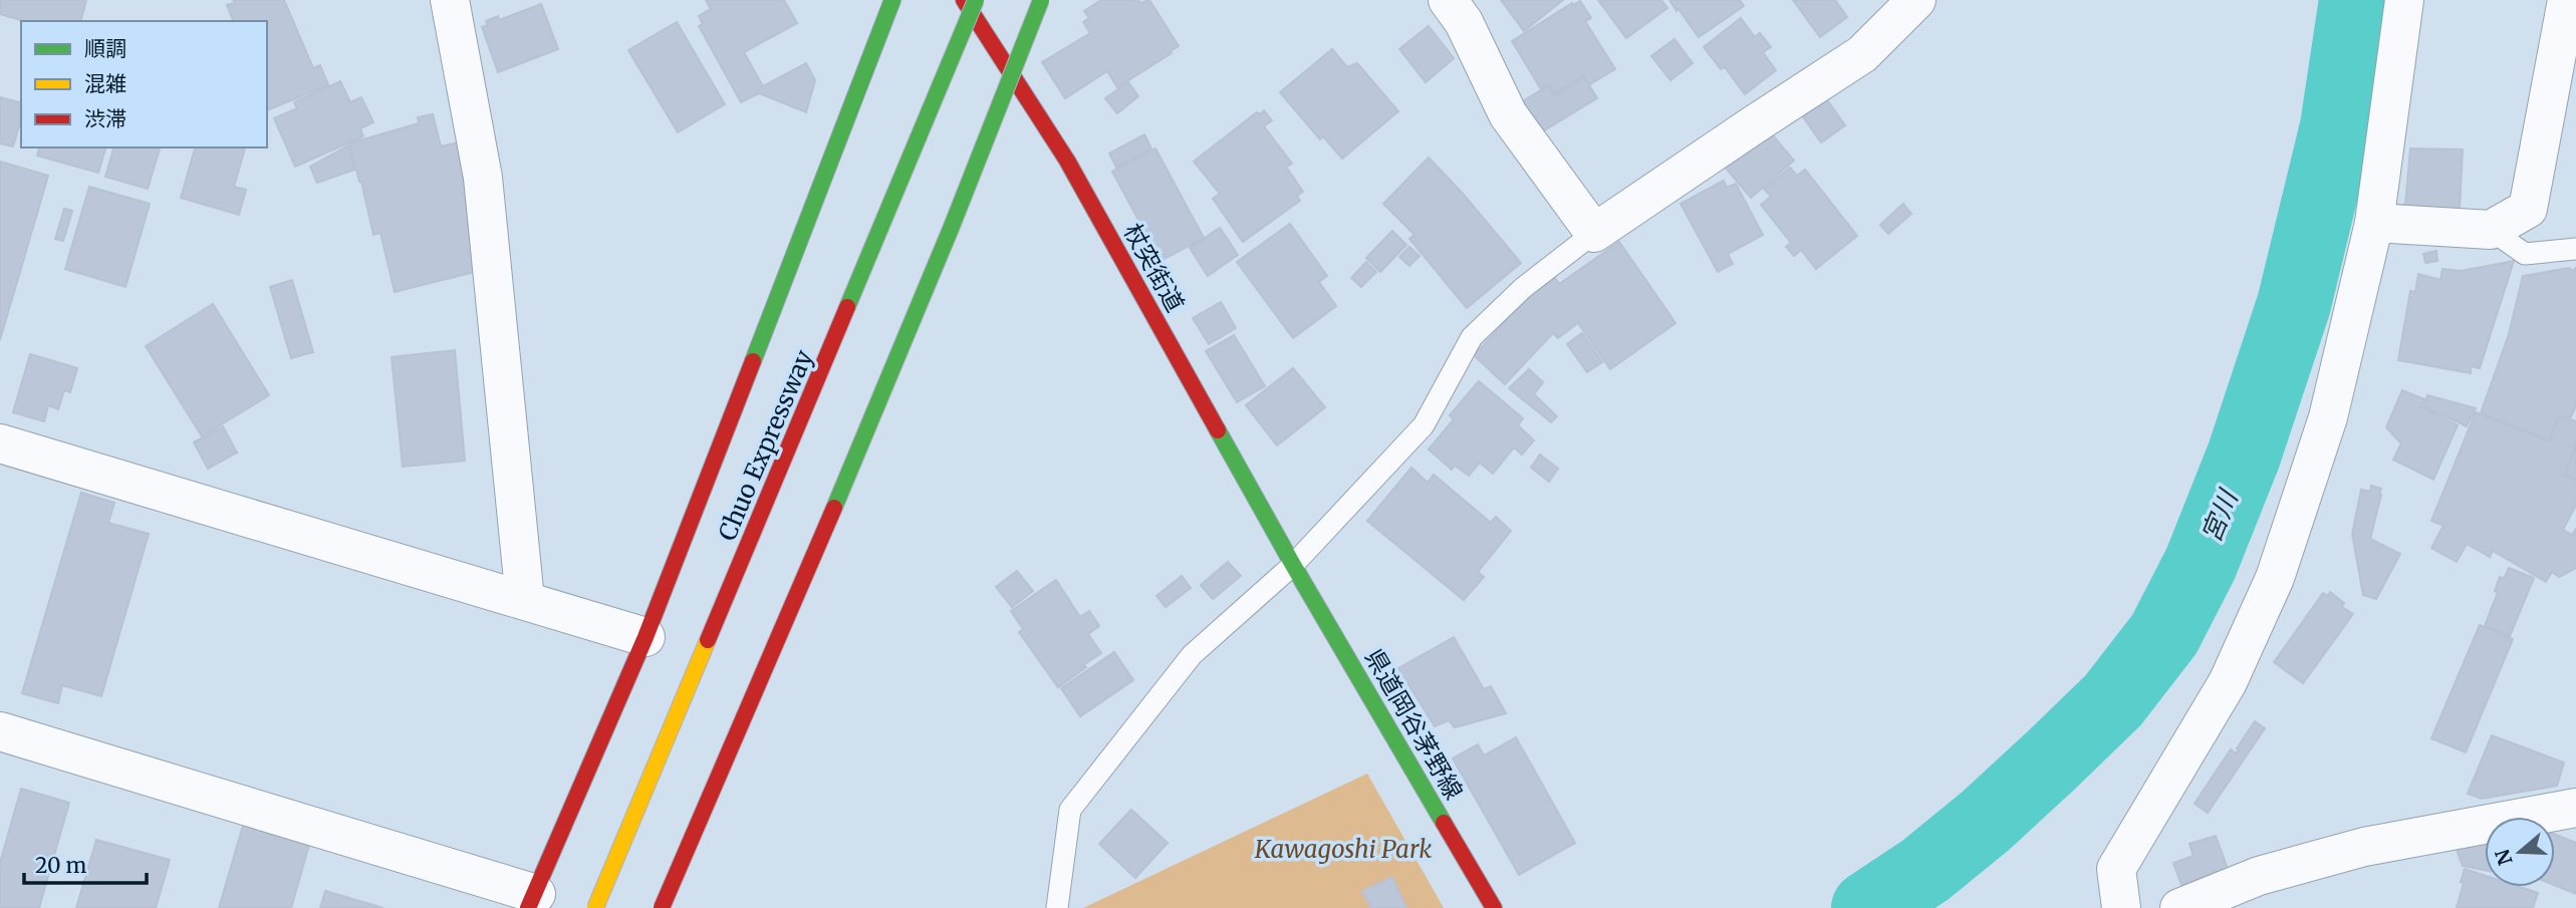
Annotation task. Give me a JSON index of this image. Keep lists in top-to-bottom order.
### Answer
{
  "streets": {
    "main road": ["杖突街道", "Chuo Expressway", "県道岡谷茅野線"]
  },
  "crossings": [
    ["杖突街道", "県道岡谷茅野線"]
  ],
  "water": ["宮川"],
  "parks": ["Kawagoshi Park"],
  "legend": ["順調", "混雑", "渋滞"],
  "scale_bar": "20 m",
  "north": "left"
}
